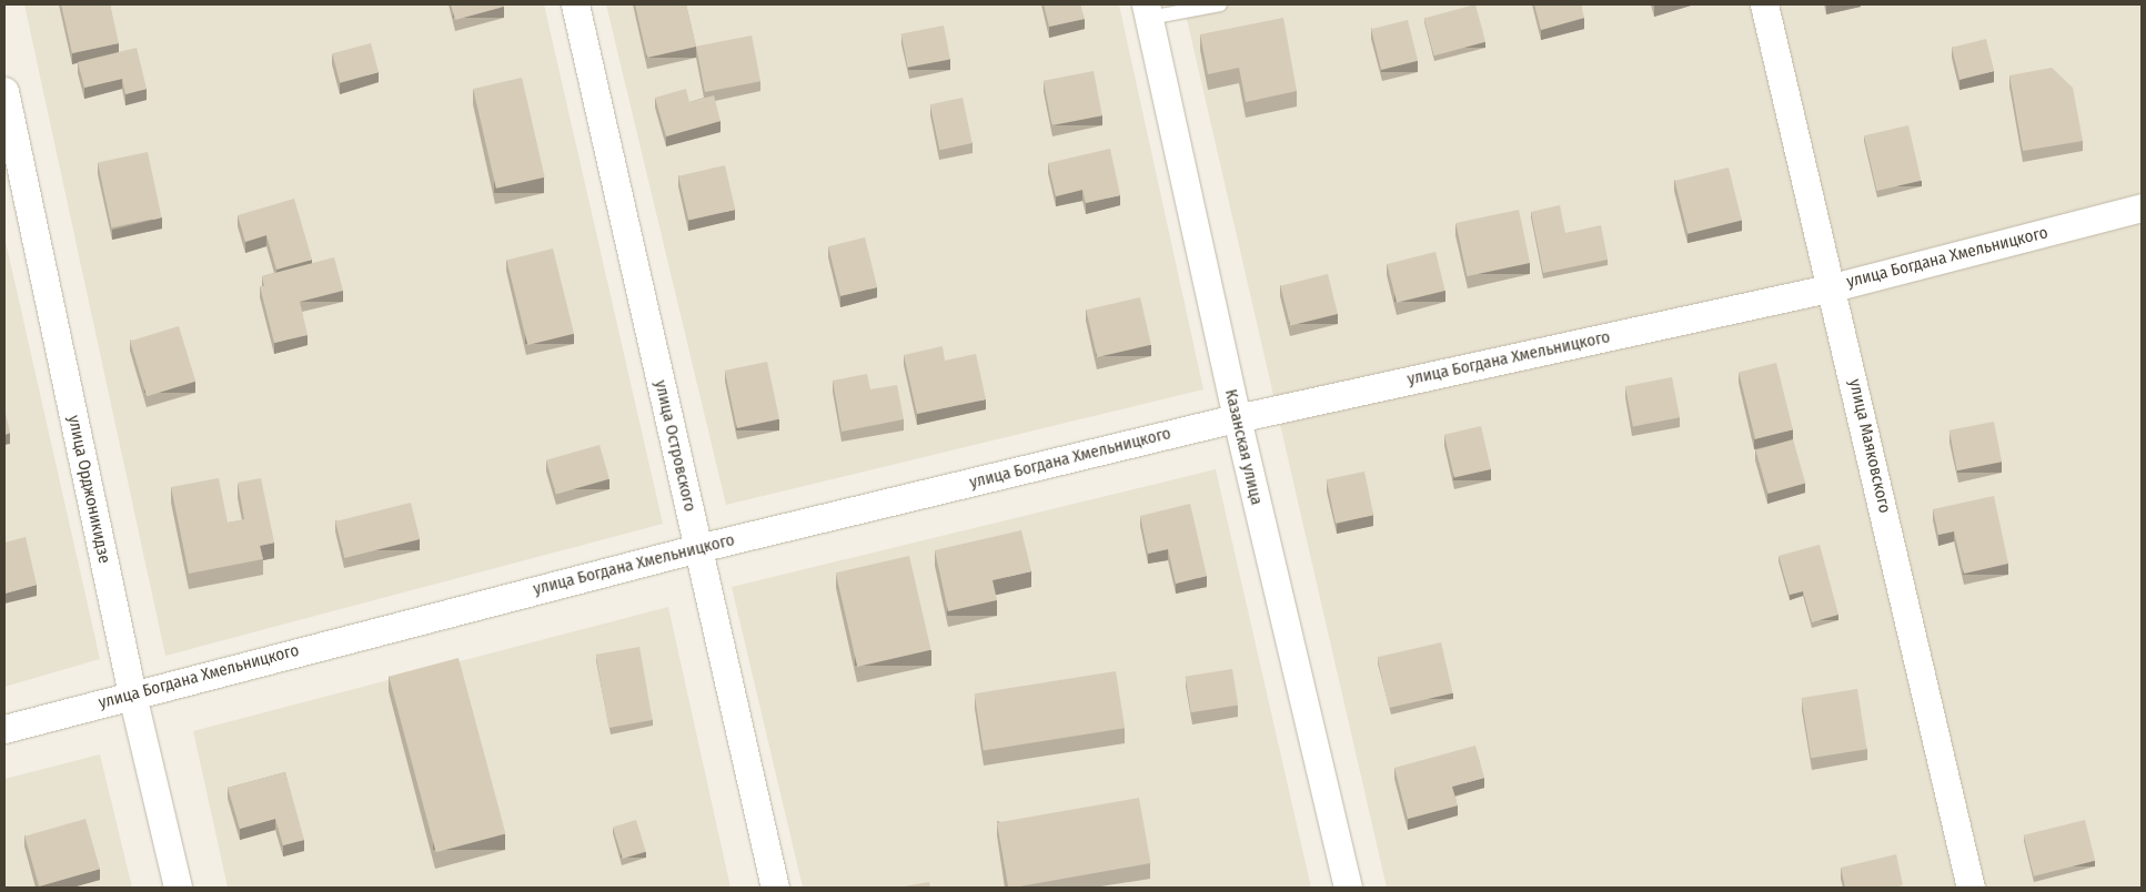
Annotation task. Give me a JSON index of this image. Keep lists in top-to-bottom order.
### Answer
{
  "streets": {
    "street": [
      "улица Богдана Хмельницкого",
      "улица Островского",
      "улица Маяковского",
      "Казанская улица",
      "улица Орджоникидзе"
    ]
  },
  "crossings": [
    ["улица Богдана Хмельницкого", "улица Островского"],
    ["улица Богдана Хмельницкого", "улица Маяковского"],
    ["улица Богдана Хмельницкого", "Казанская улица"],
    ["улица Богдана Хмельницкого", "улица Орджоникидзе"]
  ]
}
